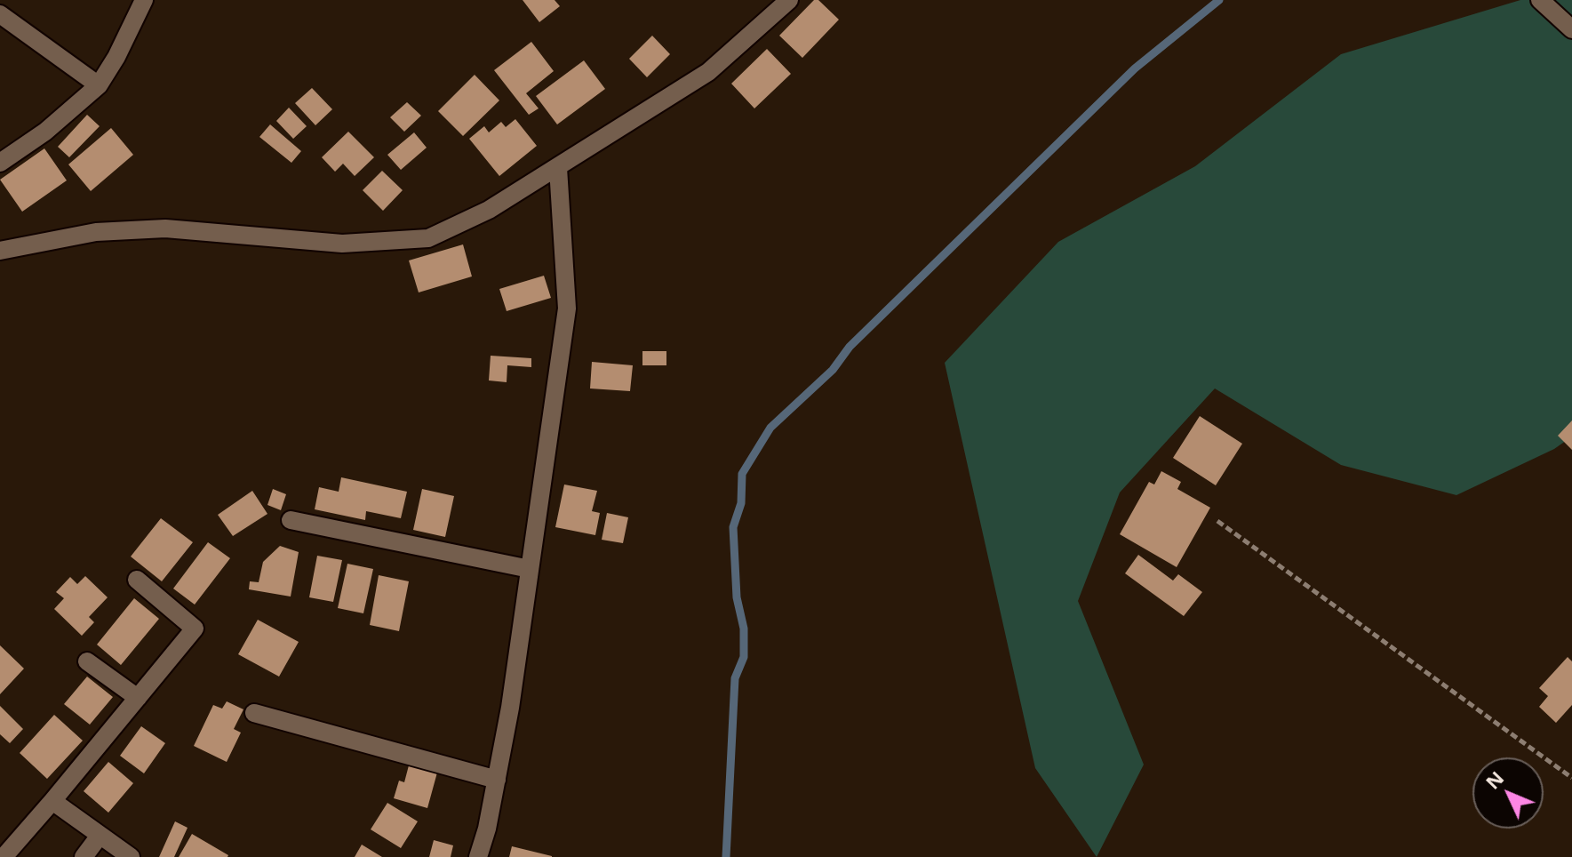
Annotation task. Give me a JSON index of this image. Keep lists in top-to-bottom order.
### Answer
{
  "north": "top left"
}
